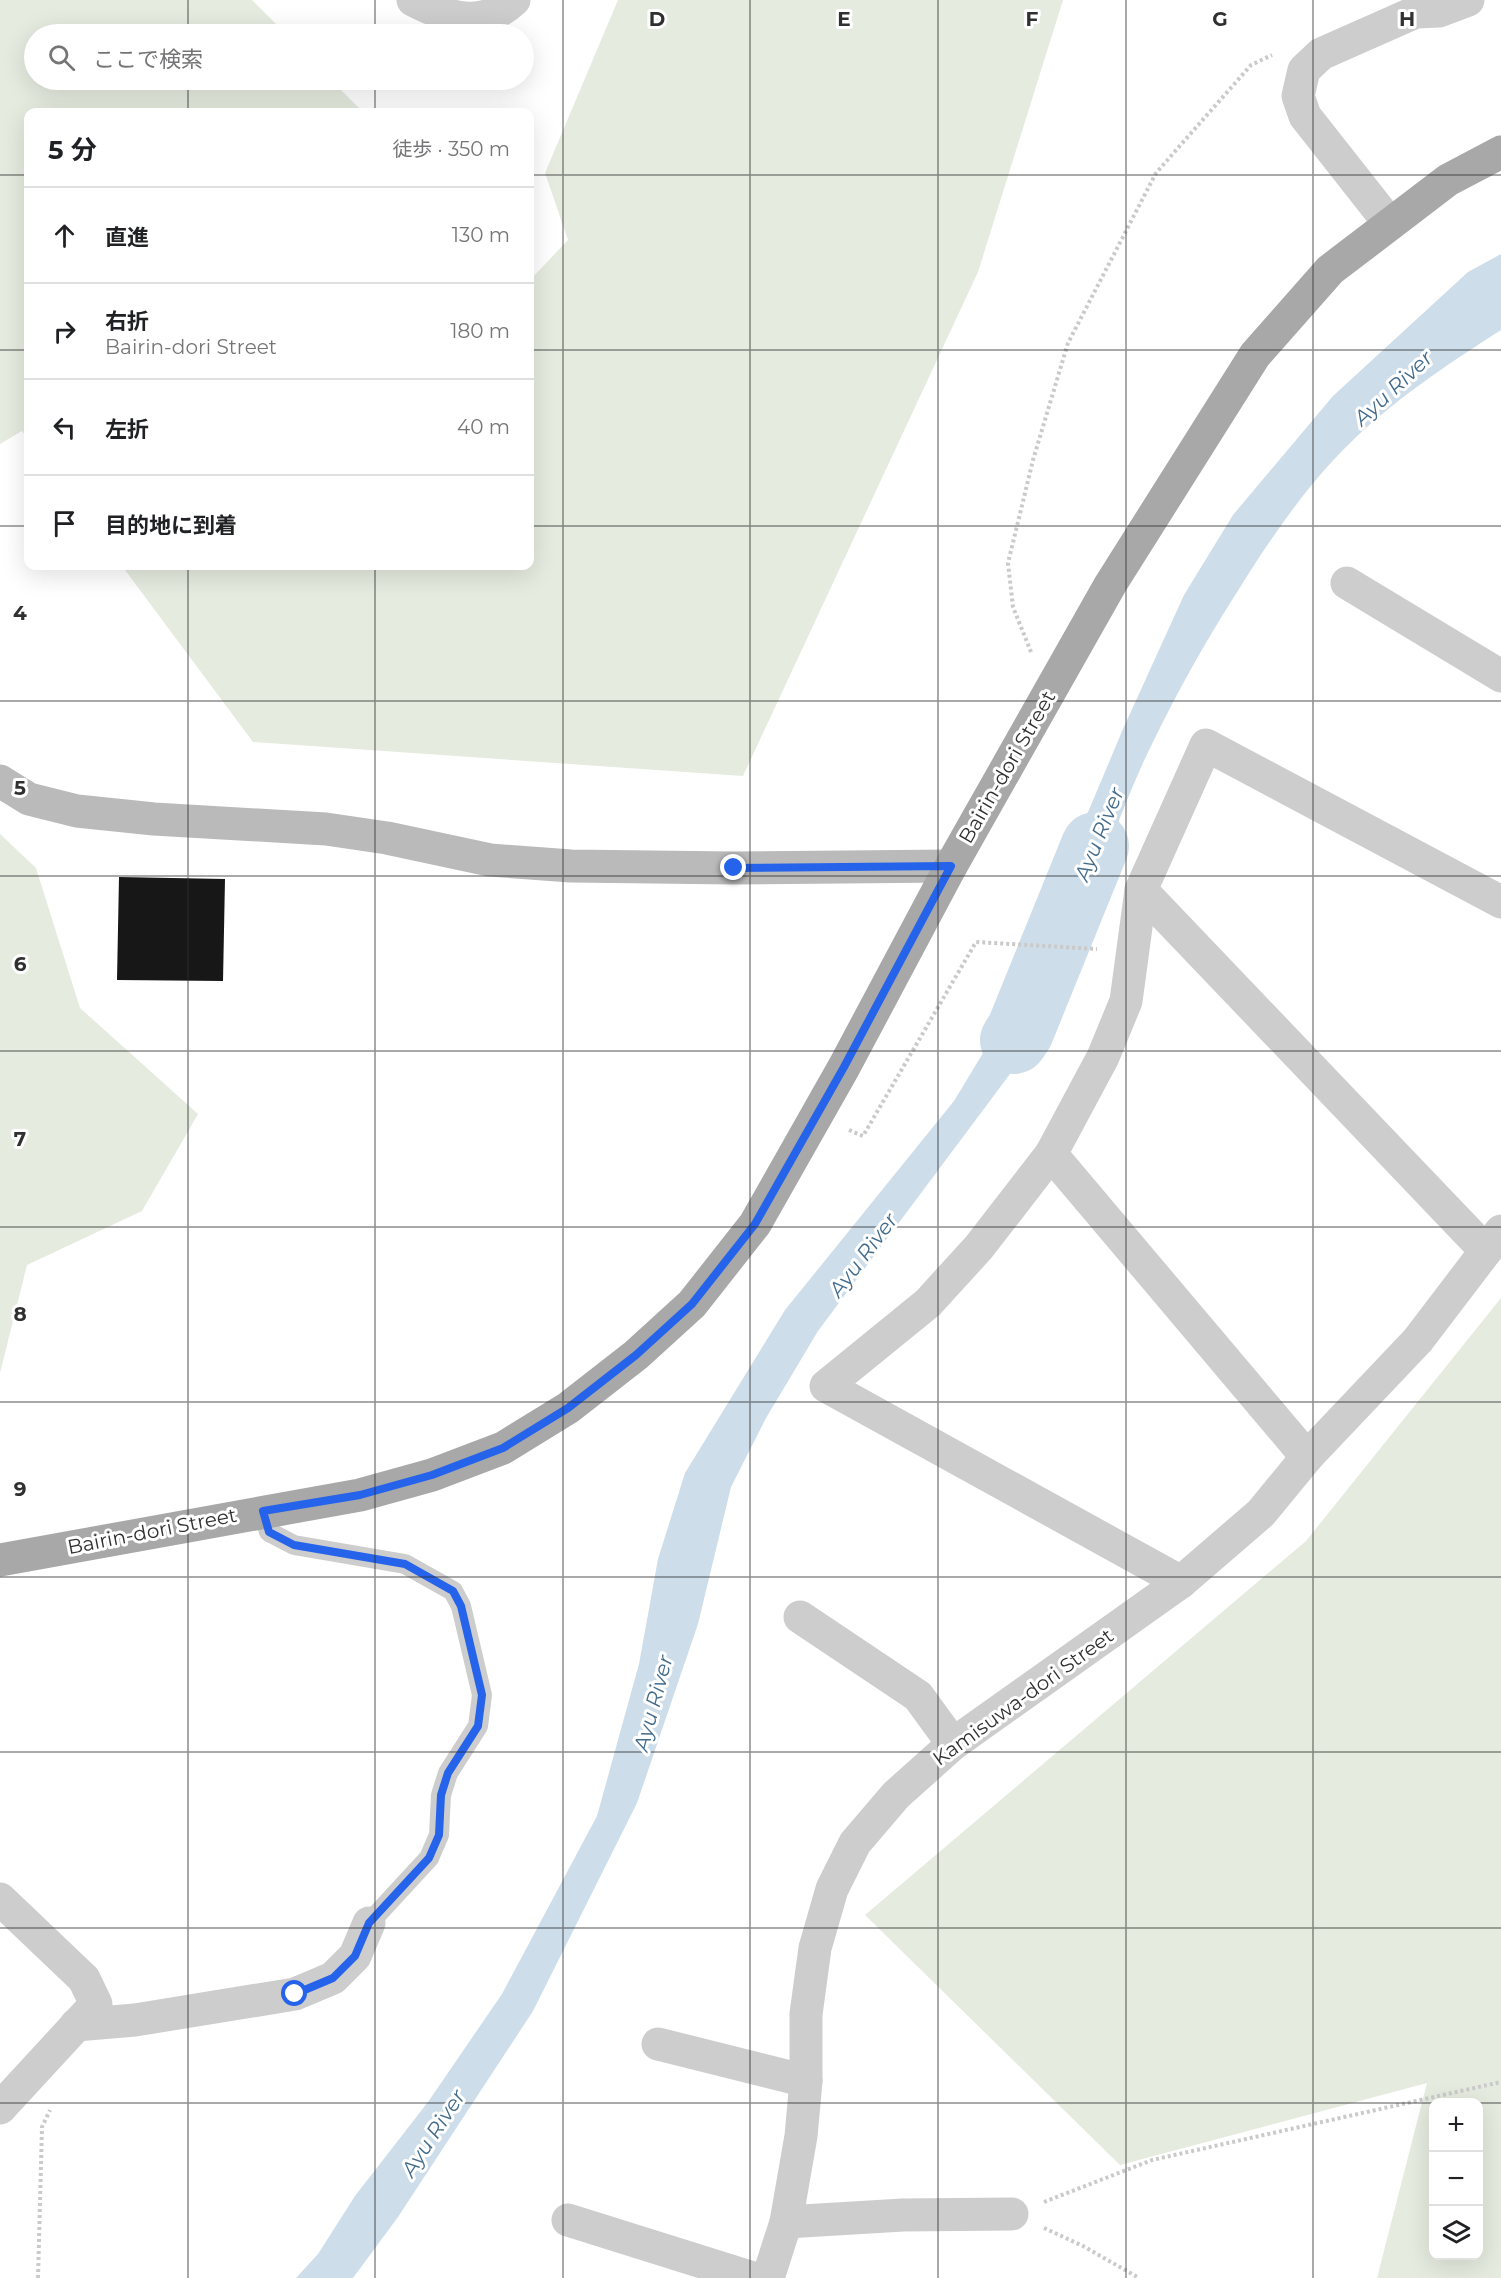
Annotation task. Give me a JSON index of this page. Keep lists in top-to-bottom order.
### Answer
{
  "streets": {
    "main road": ["Bairin-dori Street"],
    "street": ["Kamisuwa-dori Street"]
  },
  "water": ["Ayu River"],
  "page": {
    "search": "ここで検索",
    "heading": ["5 分", "徒歩 · 350 m"],
    "list": [
      ["直進", "130 m"],
      ["右折", "Bairin-dori Street", "180 m"],
      ["左折", "40 m"],
      "目的地に到着"
    ],
    "map_buttons": ["+", "−"]
  },
  "grid": {
    "columns": [
      "D",
      "E",
      "F",
      "G",
      "H"
    ],
    "rows": [
      "4",
      "5",
      "6",
      "7",
      "8",
      "9"
    ]
  }
}
